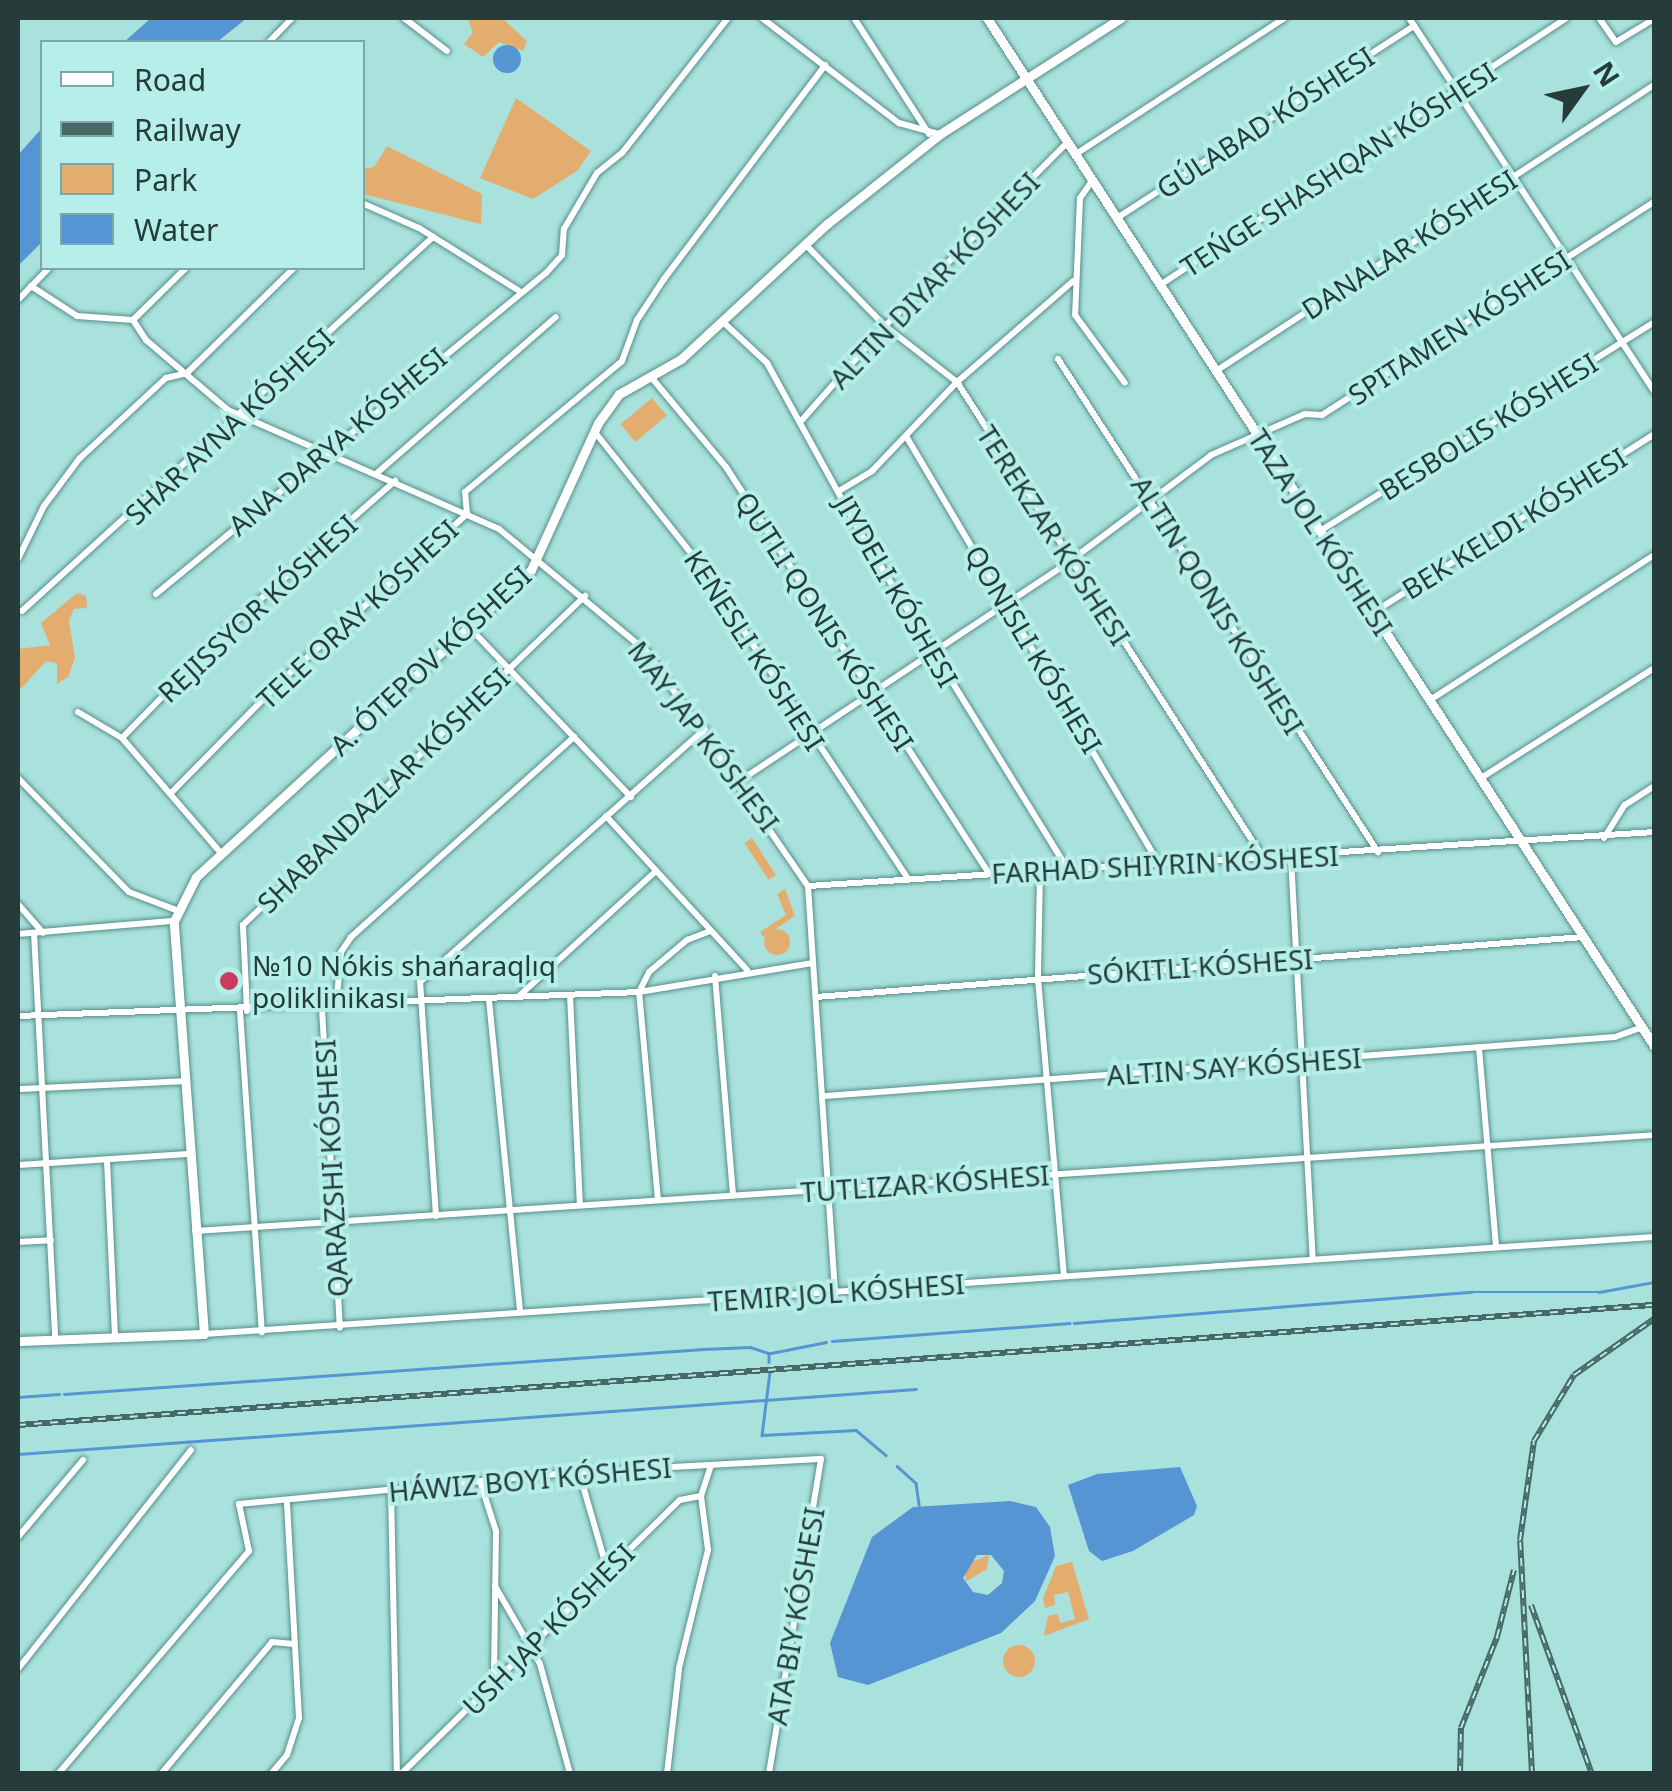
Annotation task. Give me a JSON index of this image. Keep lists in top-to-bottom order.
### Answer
{
  "streets": {
    "street": [
      "GÚLABAD KÓSHESI",
      "TEŃGE SHASHQAN KÓSHESI",
      "DANALAR KÓSHESI",
      "SPITAMEN KÓSHESI",
      "SHAR AYNA KÓSHESI",
      "ANA DARYA KÓSHESI",
      "BEK KELDI KÓSHESI",
      "TAZA JOL KÓSHESI",
      "TEREKZAR KÓSHESI",
      "JIYDELI KÓSHESI",
      "REJISSYOR KÓSHESI",
      "TELE ORAY KÓSHESI",
      "KEŃESLI KÓSHESI",
      "A. ÓTEPOV KÓSHESI",
      "MAY JAP KÓSHESI",
      "SHABANDAZLAR KÓSHESI",
      "FARHAD SHIYRIN KÓSHESI",
      "SÓKITLI KÓSHESI",
      "TEMIR JOL KÓSHESI",
      "ATA BIY KÓSHESI",
      "USH JAP KÓSHESI"
    ]
  },
  "crossings": [
    ["GÚLABAD KÓSHESI", "TAZA JOL KÓSHESI"],
    ["TEŃGE SHASHQAN KÓSHESI", "TAZA JOL KÓSHESI"],
    ["DANALAR KÓSHESI", "TAZA JOL KÓSHESI"],
    ["SPITAMEN KÓSHESI", "TAZA JOL KÓSHESI"],
    ["SPITAMEN KÓSHESI", "TEREKZAR KÓSHESI"],
    ["SPITAMEN KÓSHESI", "JIYDELI KÓSHESI"],
    ["SPITAMEN KÓSHESI", "KEŃESLI KÓSHESI"],
    ["SPITAMEN KÓSHESI", "MAY JAP KÓSHESI"],
    ["SHAR AYNA KÓSHESI", "MAY JAP KÓSHESI"],
    ["ANA DARYA KÓSHESI", "MAY JAP KÓSHESI"],
    ["BEK KELDI KÓSHESI", "TAZA JOL KÓSHESI"],
    ["TAZA JOL KÓSHESI", "A. ÓTEPOV KÓSHESI"],
    ["TAZA JOL KÓSHESI", "FARHAD SHIYRIN KÓSHESI"],
    ["TAZA JOL KÓSHESI", "SÓKITLI KÓSHESI"],
    ["TEREKZAR KÓSHESI", "A. ÓTEPOV KÓSHESI"],
    ["TEREKZAR KÓSHESI", "FARHAD SHIYRIN KÓSHESI"],
    ["JIYDELI KÓSHESI", "A. ÓTEPOV KÓSHESI"],
    ["JIYDELI KÓSHESI", "FARHAD SHIYRIN KÓSHESI"],
    ["REJISSYOR KÓSHESI", "MAY JAP KÓSHESI"],
    ["TELE ORAY KÓSHESI", "MAY JAP KÓSHESI"],
    ["KEŃESLI KÓSHESI", "A. ÓTEPOV KÓSHESI"],
    ["KEŃESLI KÓSHESI", "FARHAD SHIYRIN KÓSHESI"],
    ["A. ÓTEPOV KÓSHESI", "MAY JAP KÓSHESI"],
    ["MAY JAP KÓSHESI", "SHABANDAZLAR KÓSHESI"],
    ["MAY JAP KÓSHESI", "FARHAD SHIYRIN KÓSHESI"],
    ["MAY JAP KÓSHESI", "SÓKITLI KÓSHESI"],
    ["MAY JAP KÓSHESI", "TEMIR JOL KÓSHESI"],
    ["SHABANDAZLAR KÓSHESI", "TEMIR JOL KÓSHESI"]
  ],
  "places": ["№10 Nókis shańaraqlıq poliklinikası"],
  "legend": [
    "Road",
    "Railway",
    "Park",
    "Water"
  ],
  "north": "top right"
}
